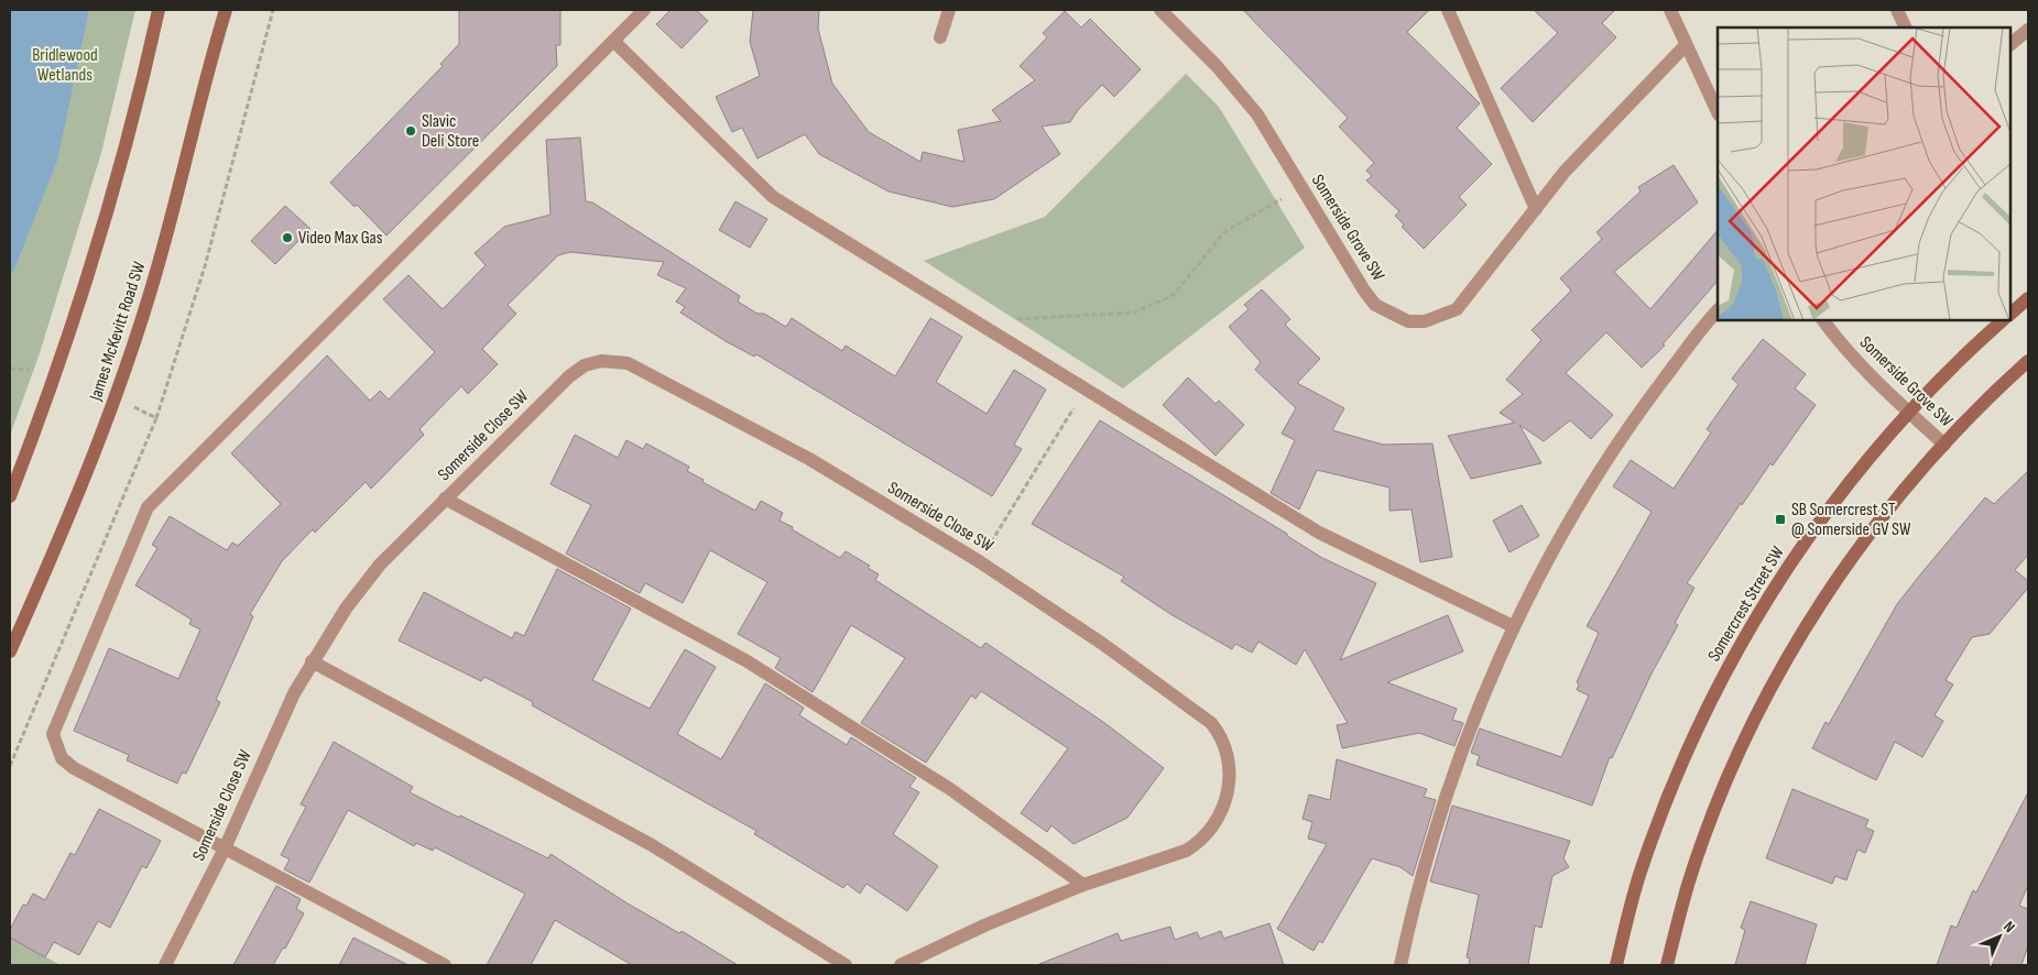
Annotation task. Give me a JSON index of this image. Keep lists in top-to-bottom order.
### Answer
{
  "streets": {
    "street": [
      "Somerside Grove SW",
      "James McKevitt Road SW",
      "Somerside Close SW",
      "Somercrest Street SW"
    ]
  },
  "crossings": [
    ["Somerside Grove SW", "Somercrest Street SW"]
  ],
  "parks": ["Bridlewood Wetlands"],
  "places": {
    "other": ["Slavic Deli Store", "Video Max Gas"],
    "transit": ["SB Somercrest ST @ Somerside GV SW"]
  },
  "north": "top right"
}
